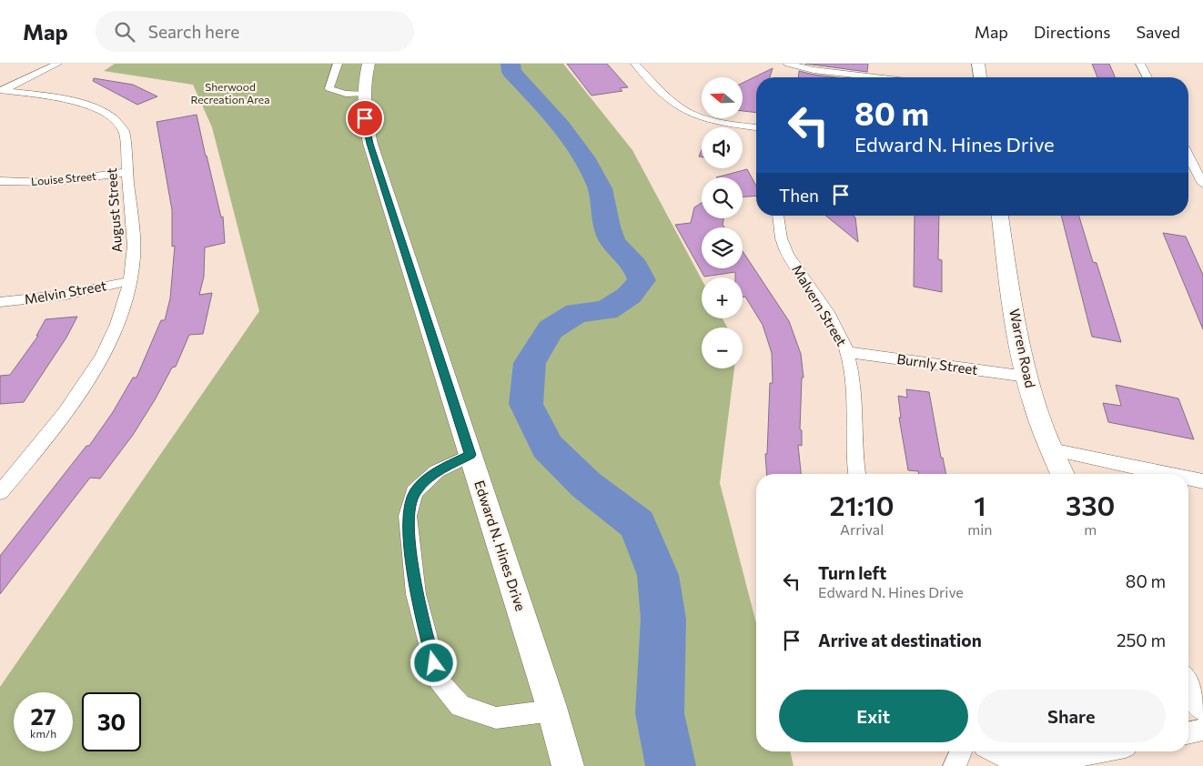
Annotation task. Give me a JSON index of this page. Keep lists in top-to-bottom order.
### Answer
{
  "streets": {
    "street": [
      "Louise Street",
      "August Street",
      "Melvin Street",
      "Malvern Street",
      "Warren Road",
      "Burnly Street",
      "Edward N. Hines Drive"
    ]
  },
  "crossings": [
    ["Louise Street", "August Street"],
    ["August Street", "Melvin Street"],
    ["Malvern Street", "Burnly Street"],
    ["Warren Road", "Burnly Street"]
  ],
  "parks": ["Sherwood Recreation Area"],
  "north": "left",
  "page": {
    "header": "Map",
    "search": "Search here",
    "nav": ["Map", "Directions", "Saved"],
    "map_buttons": ["+", "−"],
    "turn": ["80 m", "Edward N. Hines Drive"],
    "then": "Then",
    "eta": [
      "21:10",
      "Arrival",
      "1",
      "min",
      "330",
      "m"
    ],
    "list": [
      {
        "name": "Turn left",
        "note": "Edward N. Hines Drive",
        "value": "80 m"
      },
      {
        "name": "Arrive at destination",
        "value": "250 m"
      }
    ],
    "buttons": ["Exit", "Share"],
    "speed": "27 km/h",
    "limit": "30"
  }
}
